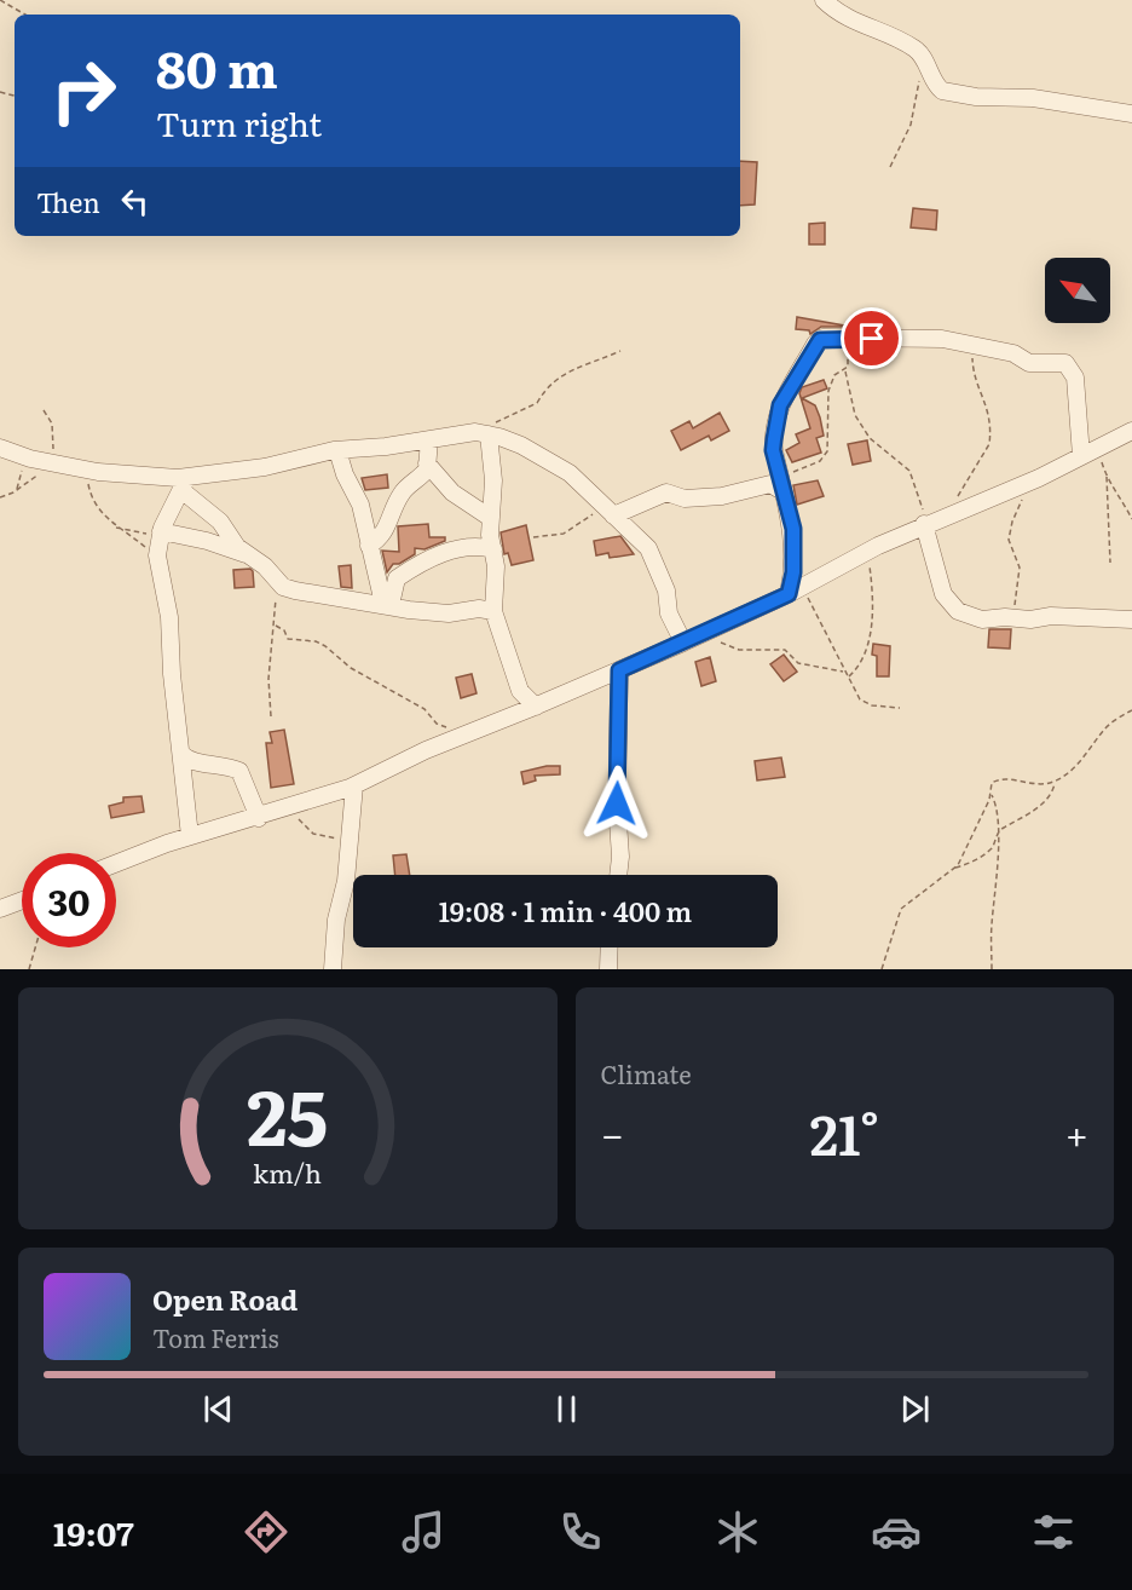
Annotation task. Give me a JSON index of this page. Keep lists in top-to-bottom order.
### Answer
{
  "north": "top left",
  "page": {
    "turn": ["80 m", "Turn right"],
    "then": "Then",
    "limit": "30",
    "trip": "19:08 · 1 min · 400 m",
    "tile": "Climate",
    "heat": ["−", "21°", "+"],
    "song": ["Open Road", "Tom Ferris"],
    "tabs": "19:07",
    "gauge": ["25", "km/h"]
  }
}
